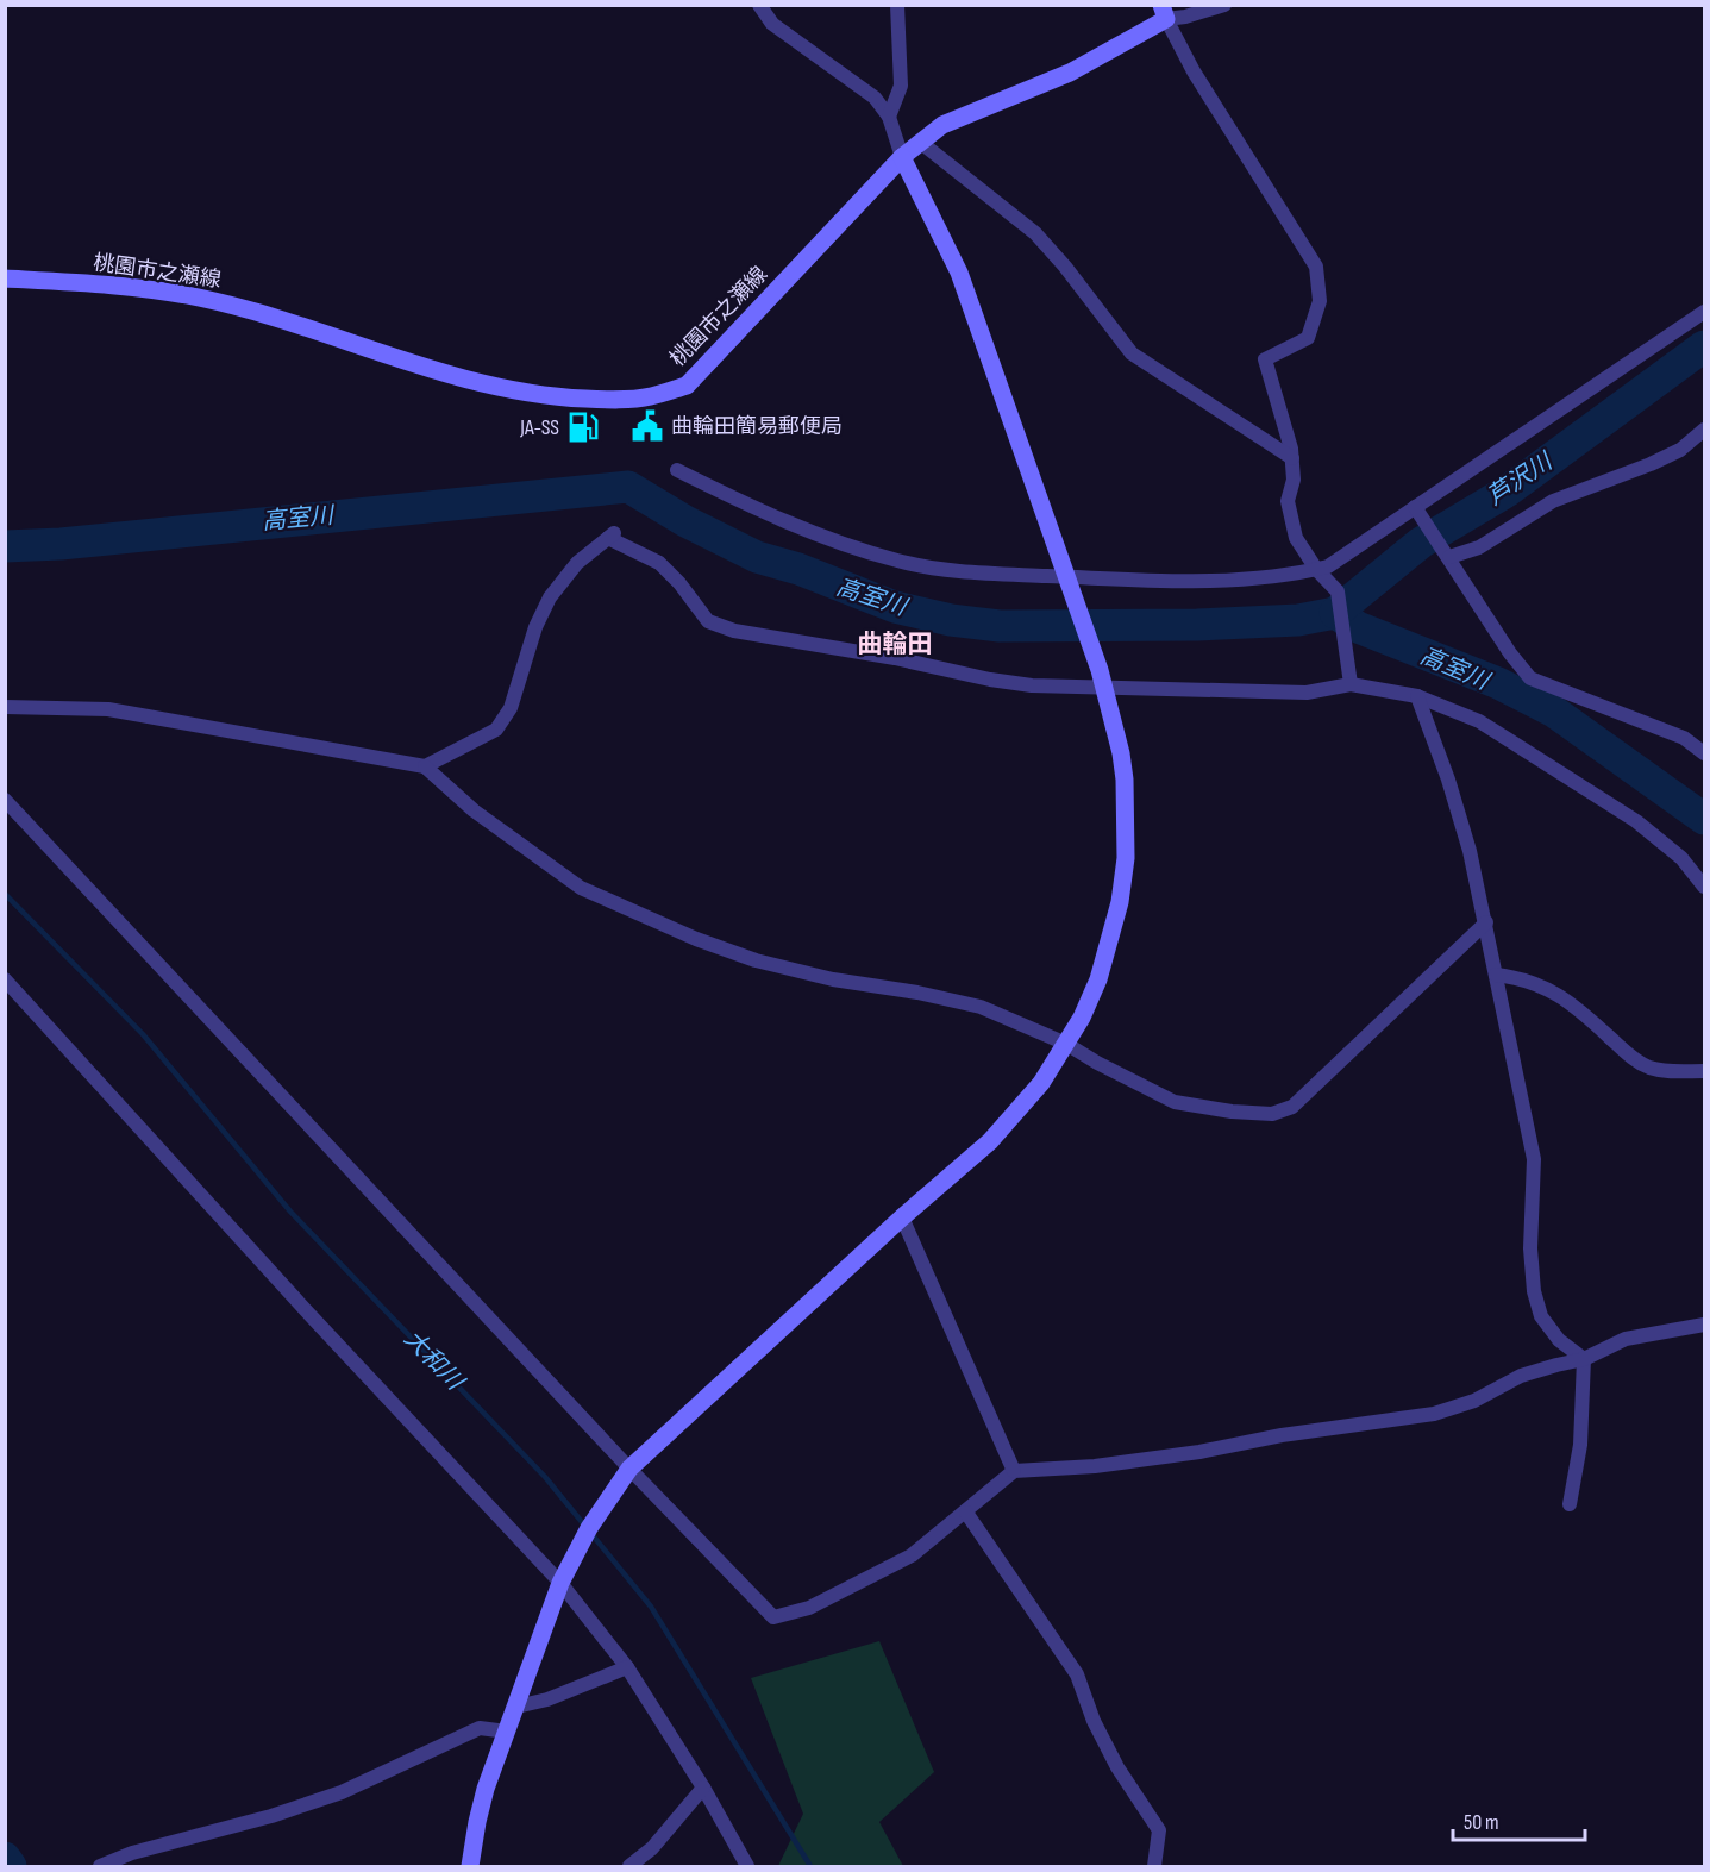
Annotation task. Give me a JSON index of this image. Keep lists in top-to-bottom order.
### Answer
{
  "streets": {
    "street": ["桃園市之瀬線"]
  },
  "districts": ["曲輪田"],
  "water": ["芦沢川", "高室川", "大和川"],
  "places": {
    "public building": ["曲輪田簡易郵便局"],
    "fuel station": ["JA-SS"]
  },
  "scale_bar": "50 m"
}
